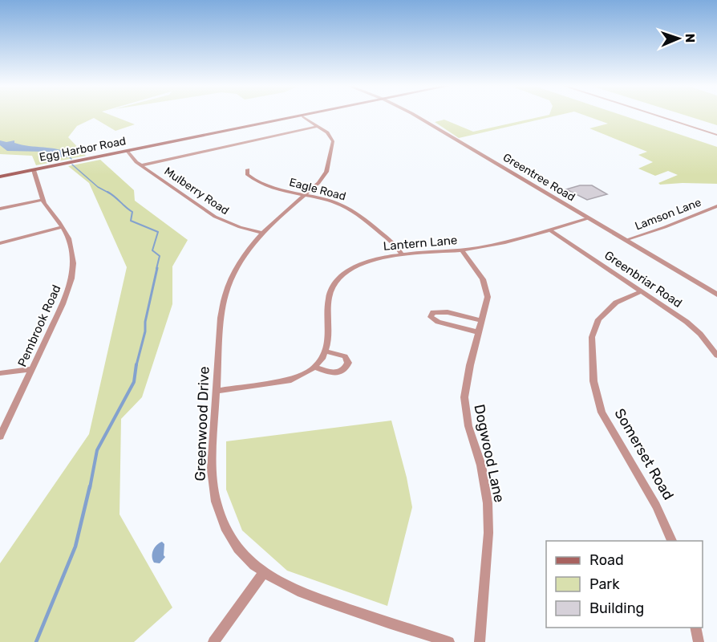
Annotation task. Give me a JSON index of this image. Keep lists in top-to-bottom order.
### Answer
{
  "streets": {
    "main road": ["Egg Harbor Road"],
    "street": [
      "Greentree Road",
      "Eagle Road",
      "Mulberry Road",
      "Lamson Lane",
      "Lantern Lane",
      "Greenbriar Road",
      "Pembrook Road",
      "Greenwood Drive",
      "Dogwood Lane",
      "Somerset Road"
    ]
  },
  "crossings": [
    ["Egg Harbor Road", "Mulberry Road"],
    ["Egg Harbor Road", "Pembrook Road"],
    ["Egg Harbor Road", "Greenwood Drive"],
    ["Greentree Road", "Lamson Lane"],
    ["Greentree Road", "Lantern Lane"],
    ["Eagle Road", "Lantern Lane"],
    ["Eagle Road", "Greenwood Drive"],
    ["Mulberry Road", "Greenwood Drive"],
    ["Lantern Lane", "Greenbriar Road"],
    ["Lantern Lane", "Dogwood Lane"],
    ["Greenbriar Road", "Somerset Road"]
  ],
  "legend": ["Road", "Park", "Building"],
  "north": "right"
}
